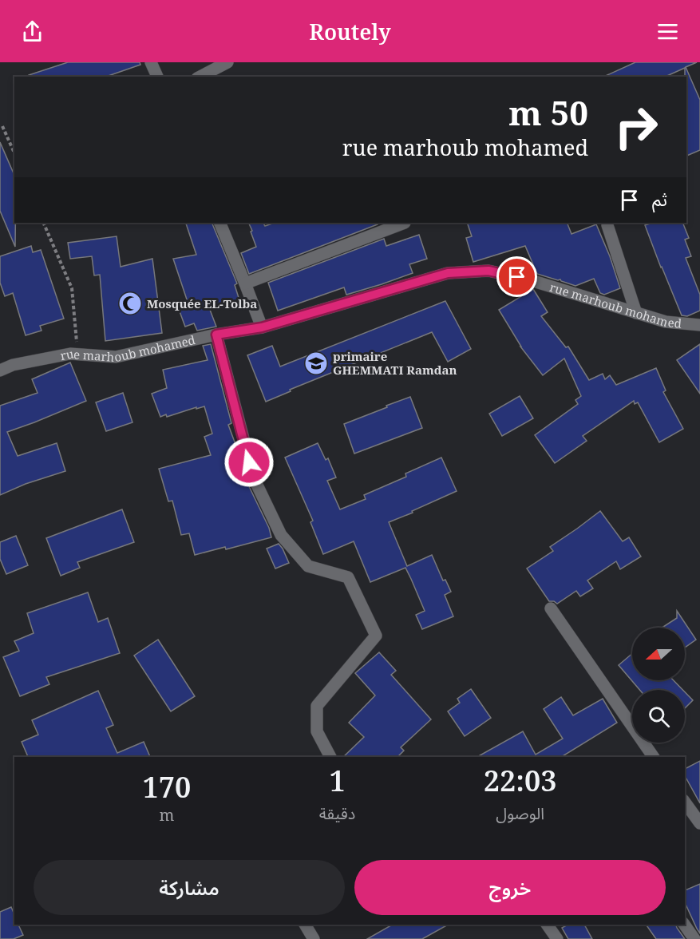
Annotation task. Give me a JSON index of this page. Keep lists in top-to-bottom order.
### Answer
{
  "streets": {
    "street": ["rue marhoub mohamed"]
  },
  "places": {
    "mosque": ["Mosquée EL-Tolba"],
    "school or university": ["primaire GHEMMATI Ramdan"]
  },
  "north": "left",
  "page": {
    "header": "Routely",
    "turn": ["50 m", "rue marhoub mohamed"],
    "then": "ثم",
    "eta": [
      "22:03",
      "الوصول",
      "1",
      "دقيقة",
      "170",
      "m"
    ],
    "buttons": ["خروج", "مشاركة"]
  }
}
